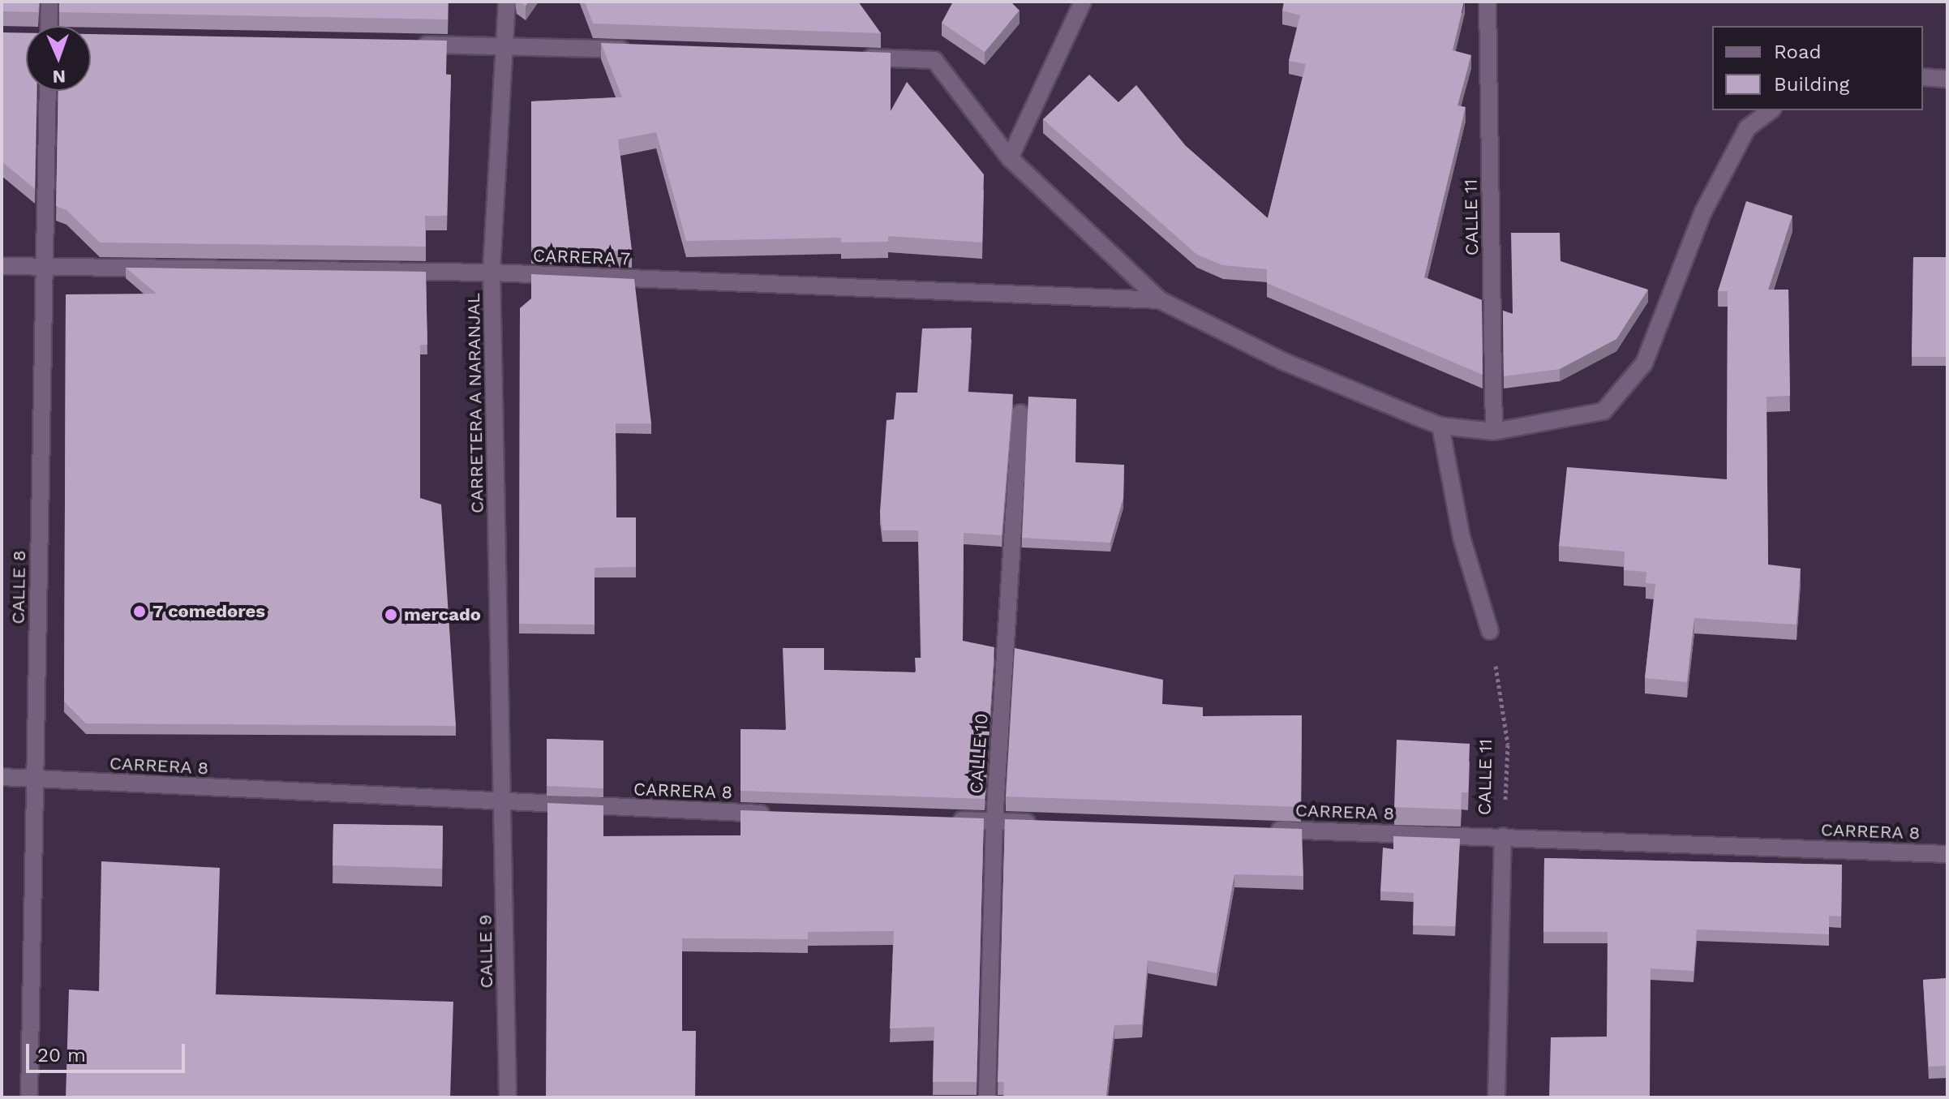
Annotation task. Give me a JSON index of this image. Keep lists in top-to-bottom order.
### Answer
{
  "streets": {
    "street": [
      "CALLE 11",
      "CARRERA 7",
      "CARRETERA A NARANJAL",
      "CALLE 8",
      "CALLE 10",
      "CARRERA 8",
      "CALLE 9"
    ]
  },
  "crossings": [
    ["CALLE 11", "CARRERA 8"],
    ["CARRERA 7", "CARRETERA A NARANJAL"],
    ["CARRERA 7", "CALLE 8"],
    ["CARRETERA A NARANJAL", "CARRERA 8"],
    ["CARRETERA A NARANJAL", "CALLE 9"],
    ["CALLE 8", "CARRERA 8"],
    ["CARRERA 8", "CALLE 9"]
  ],
  "places": ["7 comedores", "mercado"],
  "legend": ["Road", "Building"],
  "scale_bar": "20 m",
  "north": "bottom"
}
